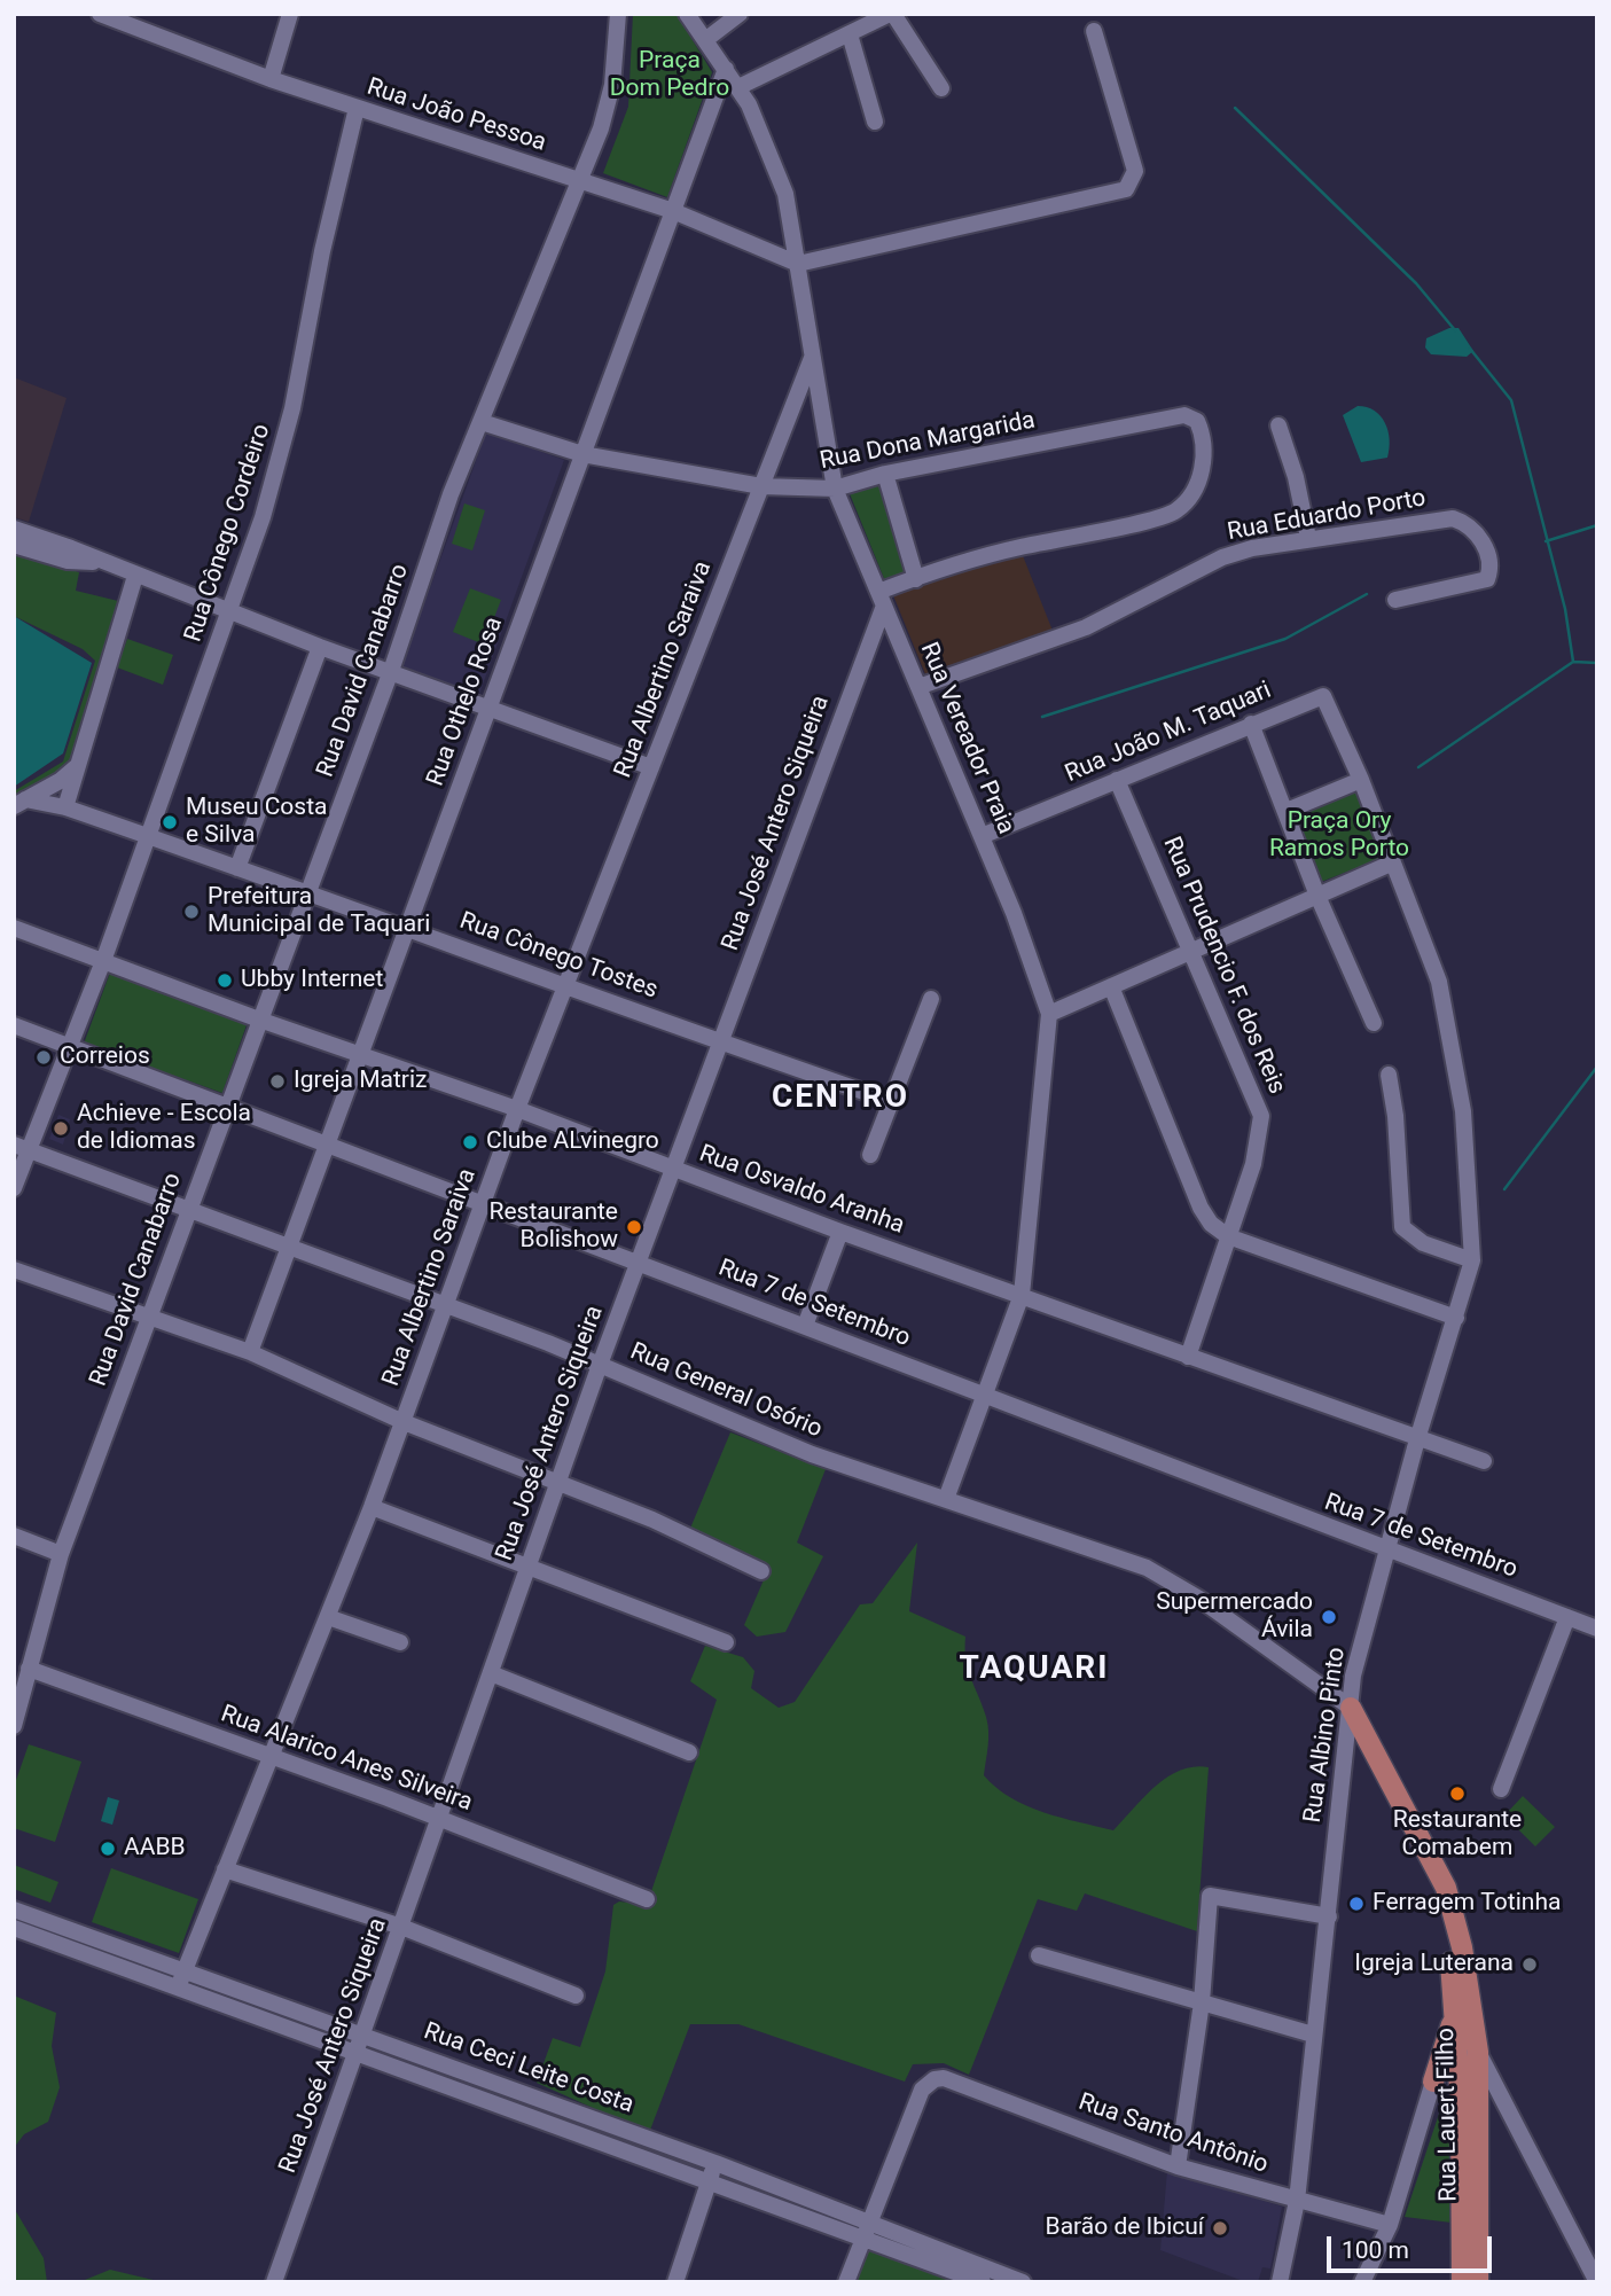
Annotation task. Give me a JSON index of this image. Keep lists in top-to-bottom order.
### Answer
{
  "streets": {
    "main road": ["Rua Lauert Filho"],
    "street": [
      "Rua João Pessoa",
      "Rua Dona Margarida",
      "Rua Eduardo Porto",
      "Rua Cônego Cordeiro",
      "Rua Albertino Saraiva",
      "Rua David Canabarro",
      "Rua Othelo Rosa",
      "Rua João M. Taquari",
      "Rua Vereador Praia",
      "Rua José Antero Siqueira",
      "Rua Cônego Tostes",
      "Rua Prudencio F. dos Reis",
      "Rua Osvaldo Aranha",
      "Rua 7 de Setembro",
      "Rua General Osório",
      "Rua Albino Pinto",
      "Rua Alarico Anes Silveira",
      "Rua Ceci Leite Costa",
      "Rua Santo Antônio"
    ]
  },
  "crossings": [
    ["Rua João Pessoa", "Rua Cônego Cordeiro"],
    ["Rua João Pessoa", "Rua David Canabarro"],
    ["Rua João Pessoa", "Rua Othelo Rosa"],
    ["Rua João Pessoa", "Rua Vereador Praia"],
    ["Rua Dona Margarida", "Rua Albertino Saraiva"],
    ["Rua Dona Margarida", "Rua David Canabarro"],
    ["Rua Dona Margarida", "Rua Othelo Rosa"],
    ["Rua Dona Margarida", "Rua Vereador Praia"],
    ["Rua Eduardo Porto", "Rua Vereador Praia"],
    ["Rua Cônego Cordeiro", "Rua Cônego Tostes"],
    ["Rua Cônego Cordeiro", "Rua Osvaldo Aranha"],
    ["Rua Cônego Cordeiro", "Rua 7 de Setembro"],
    ["Rua Cônego Cordeiro", "Rua General Osório"],
    ["Rua Albertino Saraiva", "Rua Vereador Praia"],
    ["Rua Albertino Saraiva", "Rua Cônego Tostes"],
    ["Rua Albertino Saraiva", "Rua Osvaldo Aranha"],
    ["Rua Albertino Saraiva", "Rua 7 de Setembro"],
    ["Rua Albertino Saraiva", "Rua General Osório"],
    ["Rua Albertino Saraiva", "Rua Alarico Anes Silveira"],
    ["Rua Albertino Saraiva", "Rua Ceci Leite Costa"],
    ["Rua David Canabarro", "Rua Cônego Tostes"],
    ["Rua David Canabarro", "Rua Osvaldo Aranha"],
    ["Rua David Canabarro", "Rua 7 de Setembro"],
    ["Rua David Canabarro", "Rua General Osório"],
    ["Rua David Canabarro", "Rua Alarico Anes Silveira"],
    ["Rua Othelo Rosa", "Rua Vereador Praia"],
    ["Rua Othelo Rosa", "Rua Cônego Tostes"],
    ["Rua Othelo Rosa", "Rua Osvaldo Aranha"],
    ["Rua Othelo Rosa", "Rua 7 de Setembro"],
    ["Rua Othelo Rosa", "Rua General Osório"],
    ["Rua João M. Taquari", "Rua Vereador Praia"],
    ["Rua João M. Taquari", "Rua Prudencio F. dos Reis"],
    ["Rua João M. Taquari", "Rua Albino Pinto"],
    ["Rua Vereador Praia", "Rua José Antero Siqueira"],
    ["Rua Vereador Praia", "Rua Osvaldo Aranha"],
    ["Rua Vereador Praia", "Rua 7 de Setembro"],
    ["Rua Vereador Praia", "Rua General Osório"],
    ["Rua José Antero Siqueira", "Rua Cônego Tostes"],
    ["Rua José Antero Siqueira", "Rua Osvaldo Aranha"],
    ["Rua José Antero Siqueira", "Rua 7 de Setembro"],
    ["Rua José Antero Siqueira", "Rua General Osório"],
    ["Rua José Antero Siqueira", "Rua Alarico Anes Silveira"],
    ["Rua José Antero Siqueira", "Rua Ceci Leite Costa"],
    ["Rua Prudencio F. dos Reis", "Rua Osvaldo Aranha"],
    ["Rua Osvaldo Aranha", "Rua Albino Pinto"],
    ["Rua 7 de Setembro", "Rua Albino Pinto"],
    ["Rua General Osório", "Rua Albino Pinto"],
    ["Rua General Osório", "Rua Lauert Filho"],
    ["Rua Albino Pinto", "Rua Lauert Filho"],
    ["Rua Albino Pinto", "Rua Santo Antônio"],
    ["Rua Ceci Leite Costa", "Rua Santo Antônio"]
  ],
  "districts": ["CENTRO", "TAQUARI"],
  "parks": ["Praça Dom Pedro", "Praça Ory Ramos Porto"],
  "places": [
    "Museu Costa e Silva",
    "Prefeitura Municipal de Taquari",
    "Ubby Internet",
    "Correios",
    "Igreja Matriz",
    "Achieve - Escola de Idiomas",
    "Clube ALvinegro",
    "Restaurante Bolishow",
    "Supermercado Ávila",
    "Restaurante Comabem",
    "AABB",
    "Ferragem Totinha",
    "Igreja Luterana",
    "Barão de Ibicuí"
  ],
  "scale_bar": "100 m"
}
